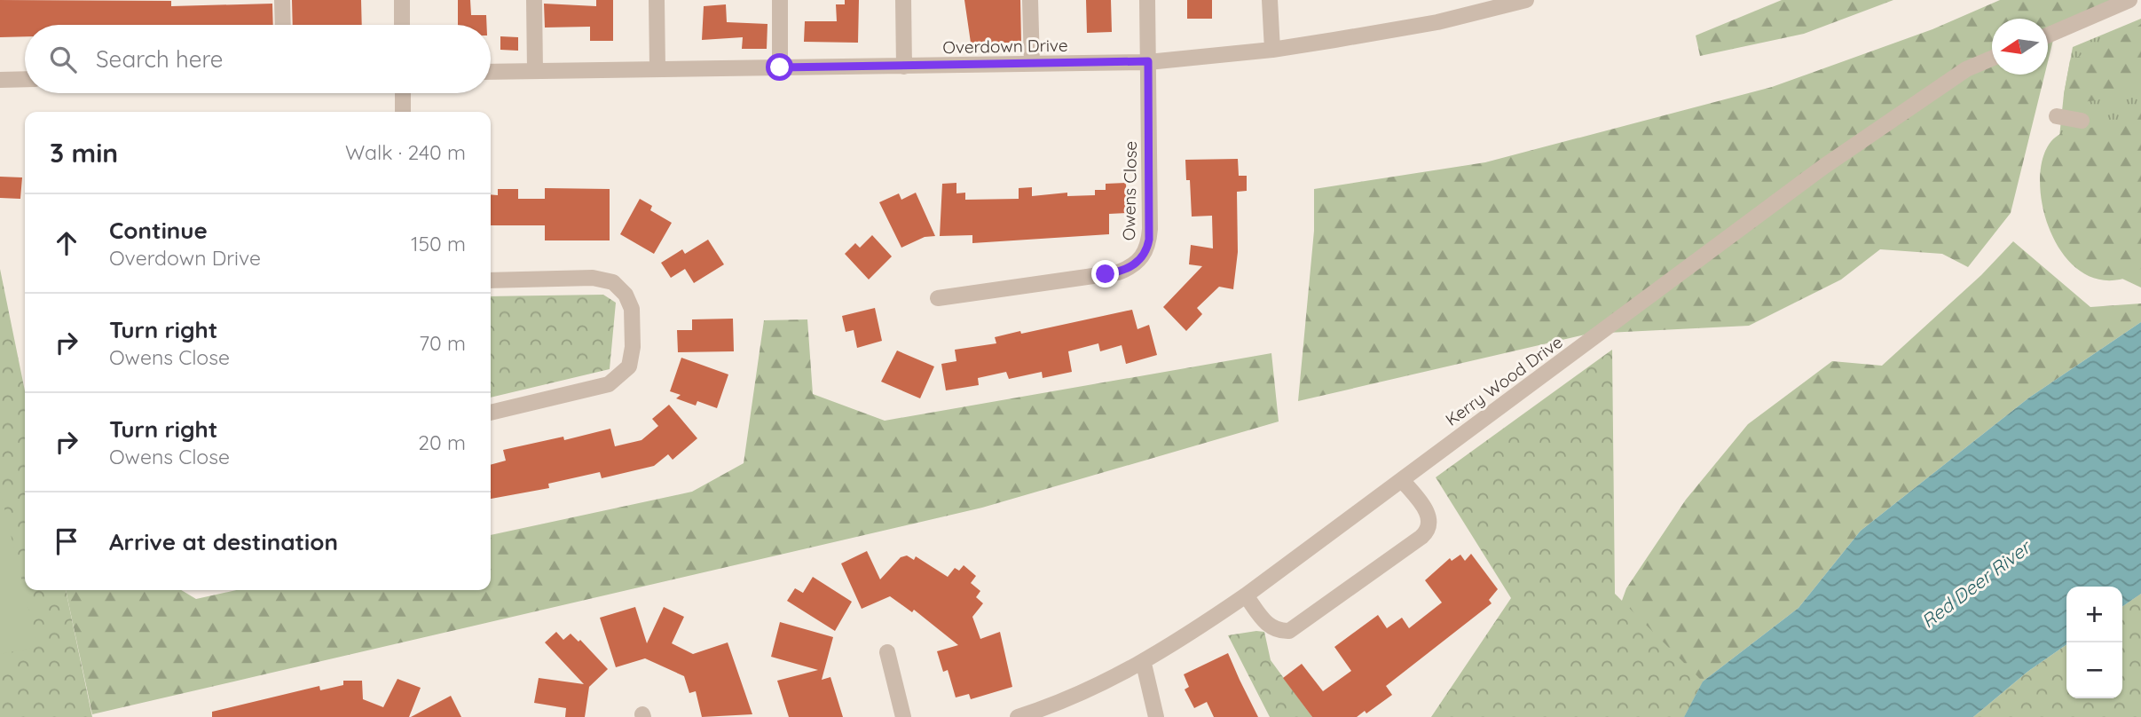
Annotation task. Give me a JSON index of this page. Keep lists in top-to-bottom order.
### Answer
{
  "streets": {
    "street": ["Overdown Drive", "Owens Close", "Kerry Wood Drive"]
  },
  "crossings": [
    ["Overdown Drive", "Owens Close"]
  ],
  "water": ["Red Deer River"],
  "north": "left",
  "page": {
    "search": "Search here",
    "heading": ["3 min", "Walk · 240 m"],
    "list": [
      ["Continue", "Overdown Drive", "150 m"],
      ["Turn right", "Owens Close", "70 m"],
      ["Turn right", "Owens Close", "20 m"],
      "Arrive at destination"
    ],
    "map_buttons": ["+", "−"]
  }
}
